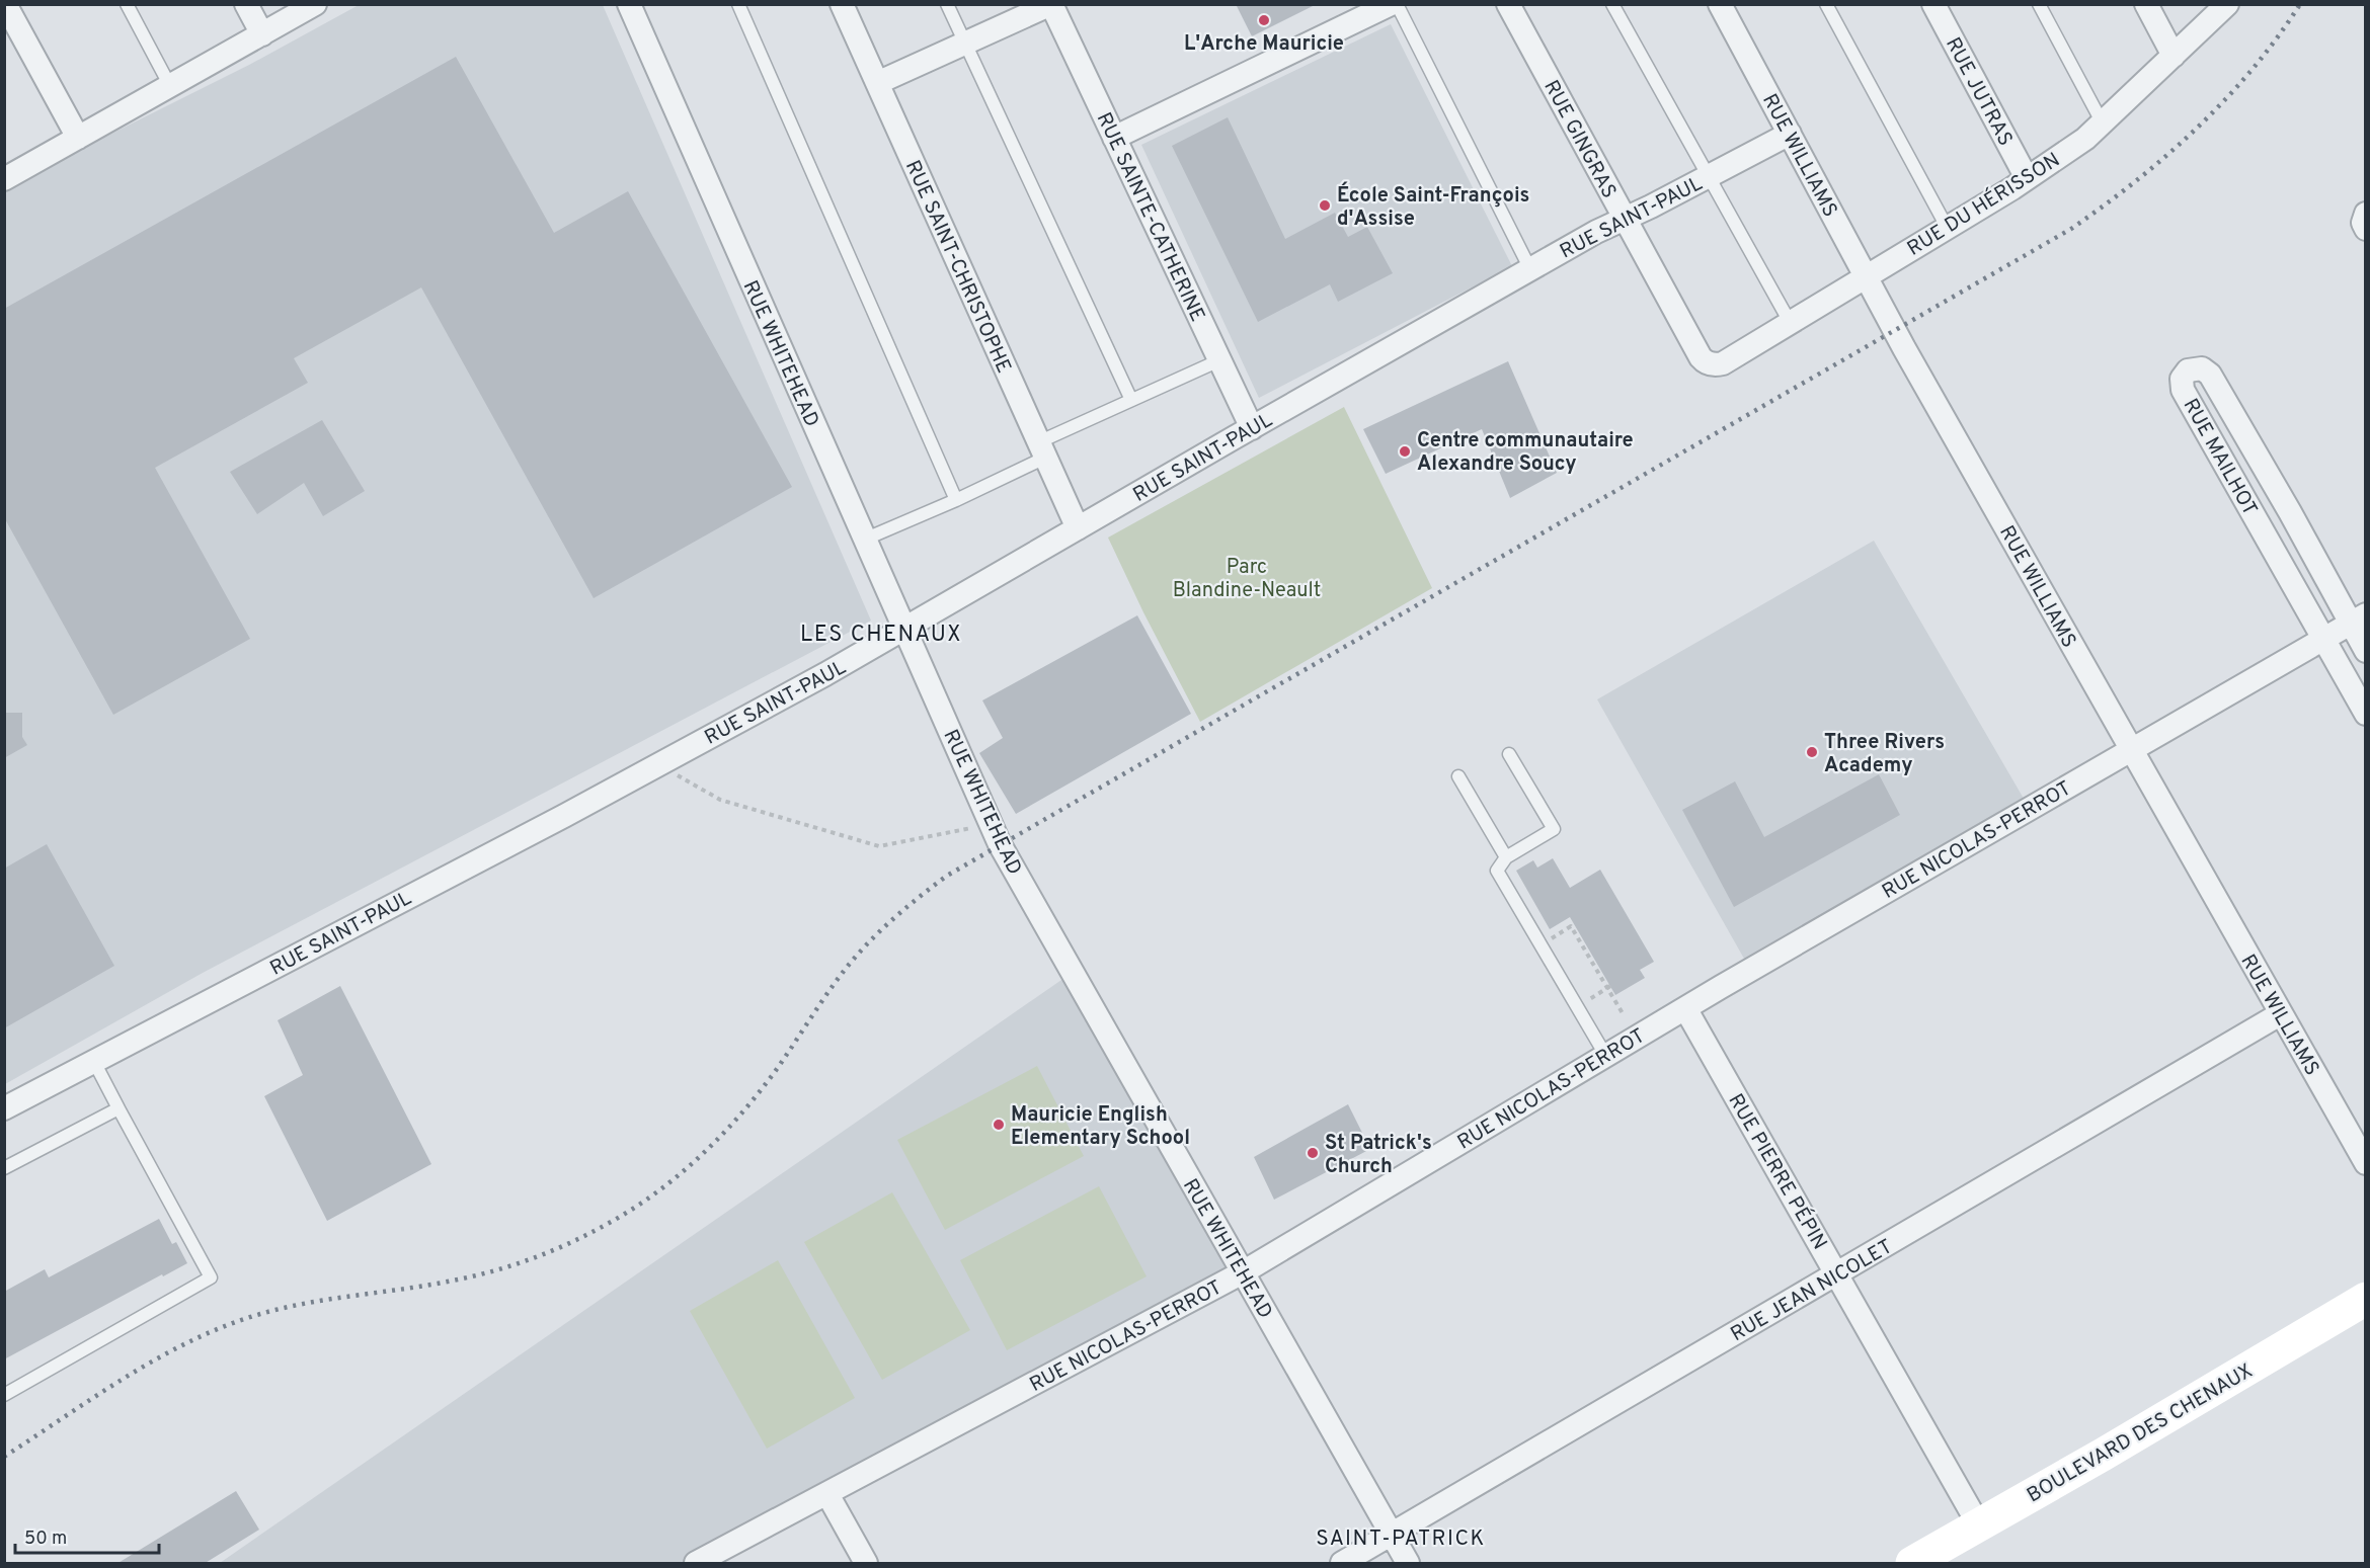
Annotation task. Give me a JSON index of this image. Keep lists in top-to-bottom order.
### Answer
{
  "streets": {
    "street": [
      "RUE JUTRAS",
      "RUE GINGRAS",
      "RUE WILLIAMS",
      "RUE DU HÉRISSON",
      "RUE SAINTE-CATHERINE",
      "RUE SAINT-PAUL",
      "RUE SAINT-CHRISTOPHE",
      "RUE WHITEHEAD",
      "RUE MAILHOT",
      "RUE NICOLAS-PERROT",
      "RUE PIERRE PÉPIN",
      "RUE JEAN NICOLET",
      "BOULEVARD DES CHENAUX"
    ]
  },
  "crossings": [
    ["RUE JUTRAS", "RUE DU HÉRISSON"],
    ["RUE GINGRAS", "RUE DU HÉRISSON"],
    ["RUE GINGRAS", "RUE SAINT-PAUL"],
    ["RUE WILLIAMS", "RUE DU HÉRISSON"],
    ["RUE WILLIAMS", "RUE SAINT-PAUL"],
    ["RUE WILLIAMS", "RUE NICOLAS-PERROT"],
    ["RUE WILLIAMS", "RUE JEAN NICOLET"],
    ["RUE SAINTE-CATHERINE", "RUE SAINT-PAUL"],
    ["RUE SAINT-PAUL", "RUE SAINT-CHRISTOPHE"],
    ["RUE SAINT-PAUL", "RUE WHITEHEAD"],
    ["RUE WHITEHEAD", "RUE NICOLAS-PERROT"],
    ["RUE WHITEHEAD", "RUE JEAN NICOLET"],
    ["RUE MAILHOT", "RUE NICOLAS-PERROT"],
    ["RUE NICOLAS-PERROT", "RUE PIERRE PÉPIN"],
    ["RUE PIERRE PÉPIN", "RUE JEAN NICOLET"],
    ["RUE PIERRE PÉPIN", "BOULEVARD DES CHENAUX"]
  ],
  "districts": ["LES CHENAUX", "SAINT-PATRICK"],
  "parks": ["Parc Blandine-Neault"],
  "places": [
    "L'Arche Mauricie",
    "École Saint-François d'Assise",
    "Centre communautaire Alexandre Soucy",
    "Three Rivers Academy",
    "Mauricie English Elementary School",
    "St Patrick's Church"
  ],
  "scale_bar": "50 m"
}
